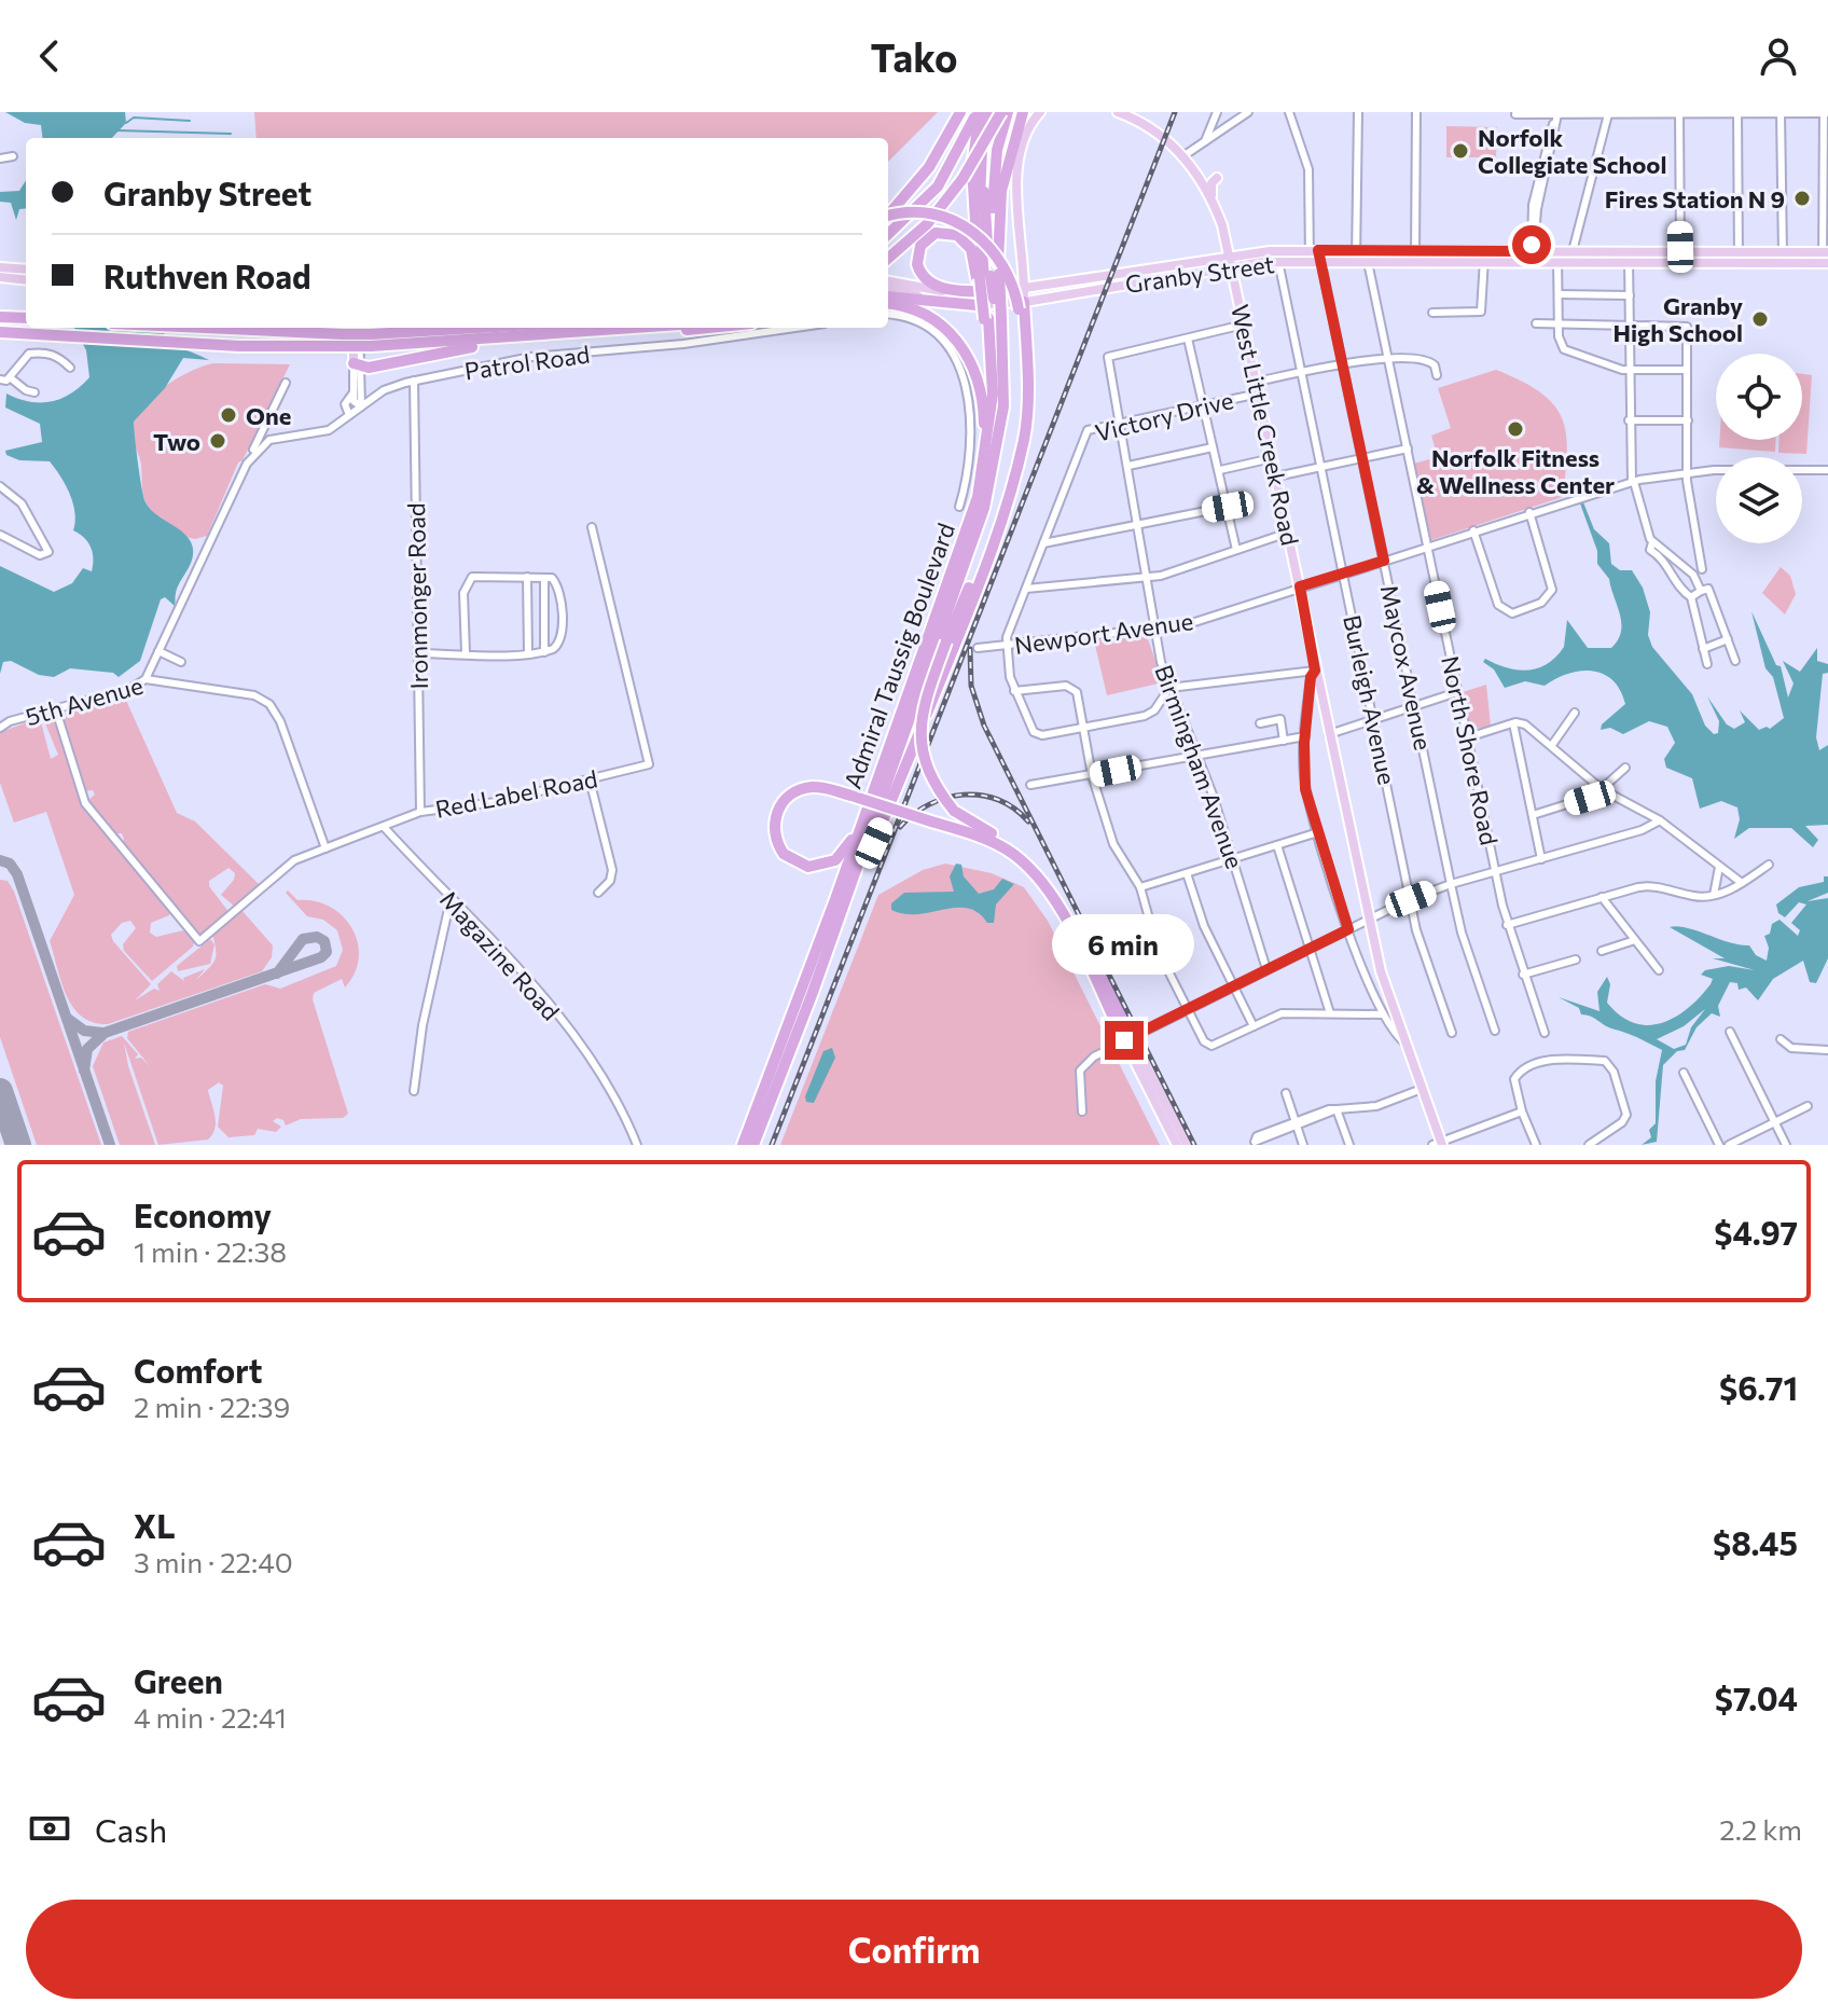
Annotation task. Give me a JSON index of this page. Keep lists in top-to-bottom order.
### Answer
{
  "streets": {
    "highway": ["Admiral Taussig Boulevard"],
    "main road": ["Granby Street", "West Little Creek Road"],
    "street": [
      "Patrol Road",
      "Victory Drive",
      "Ironmonger Road",
      "Newport Avenue",
      "Maycox Avenue",
      "Burleigh Avenue",
      "5th Avenue",
      "North Shore Road",
      "Birmingham Avenue",
      "Red Label Road",
      "Magazine Road"
    ]
  },
  "crossings": [
    ["Granby Street", "West Little Creek Road"],
    ["Granby Street", "Maycox Avenue"],
    ["Granby Street", "Burleigh Avenue"],
    ["Granby Street", "North Shore Road"],
    ["Patrol Road", "Ironmonger Road"],
    ["Victory Drive", "West Little Creek Road"],
    ["Victory Drive", "Birmingham Avenue"],
    ["West Little Creek Road", "Newport Avenue"],
    ["Ironmonger Road", "Red Label Road"],
    ["Newport Avenue", "Maycox Avenue"],
    ["Newport Avenue", "Burleigh Avenue"],
    ["Newport Avenue", "North Shore Road"],
    ["Newport Avenue", "Birmingham Avenue"],
    ["Red Label Road", "Magazine Road"]
  ],
  "places": [
    "Norfolk Collegiate School",
    "Fires Station N 9",
    "Granby High School",
    "One",
    "Norfolk Fitness & Wellness Center",
    "Two"
  ],
  "page": {
    "header": "Tako",
    "banner": ["Granby Street", "Ruthven Road"],
    "bubble": "6 min",
    "list": [
      {
        "name": "Economy",
        "note": "1 min · 22:38",
        "value": "$4.97"
      },
      {
        "name": "Comfort",
        "note": "2 min · 22:39",
        "value": "$6.71"
      },
      {
        "name": "XL",
        "note": "3 min · 22:40",
        "value": "$8.45"
      },
      {
        "name": "Green",
        "note": "4 min · 22:41",
        "value": "$7.04"
      }
    ],
    "pay": ["Cash", "2.2 km"],
    "buttons": "Confirm"
  }
}
